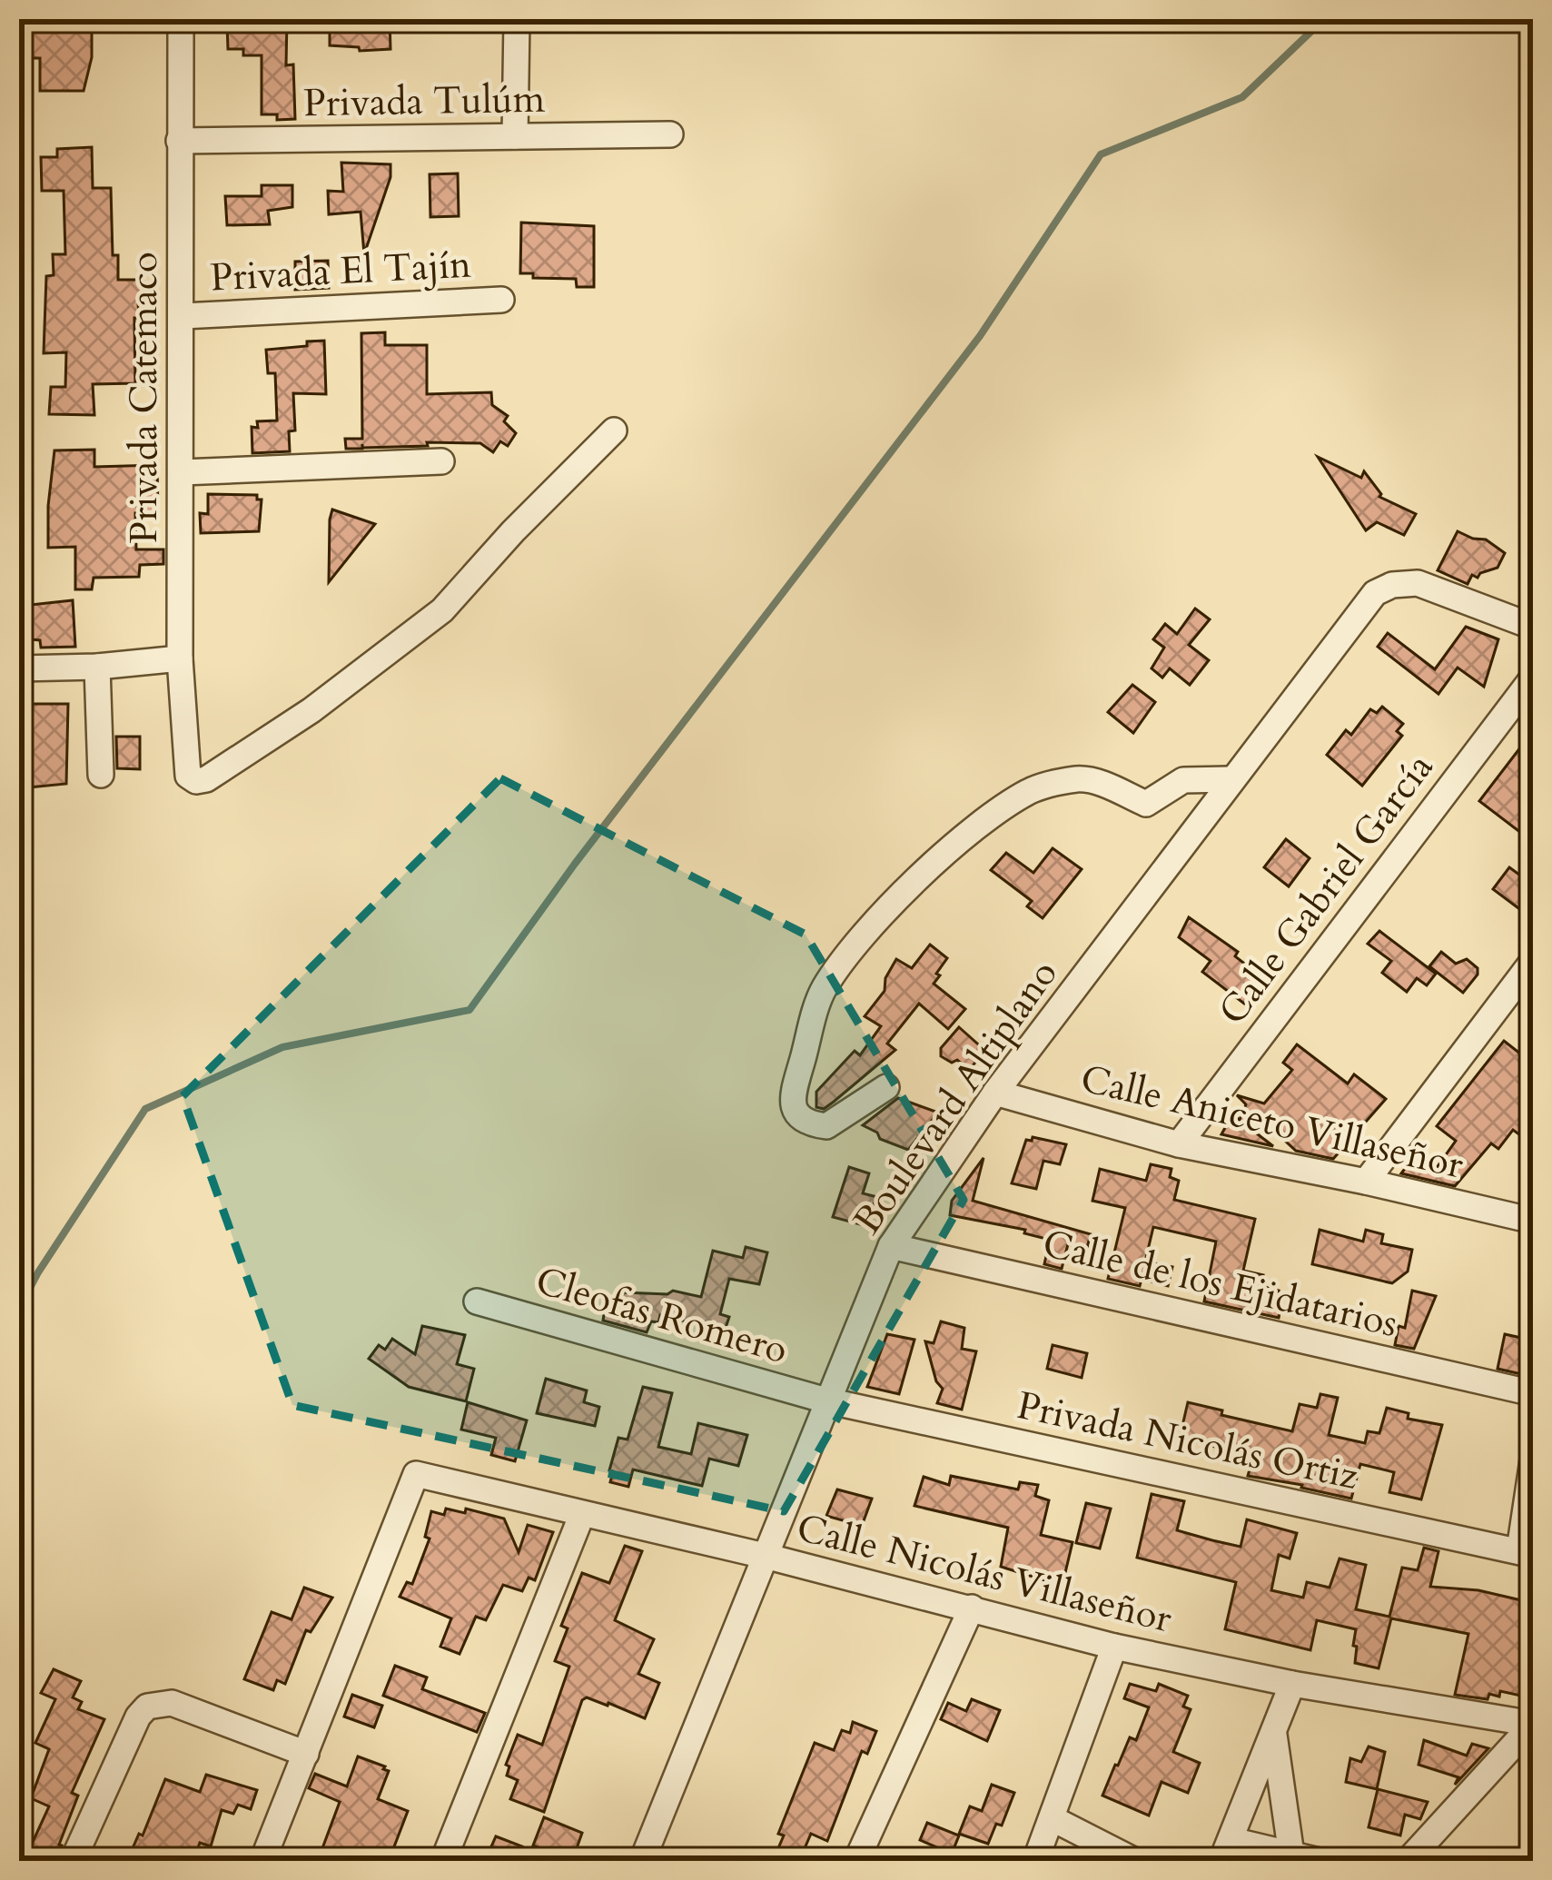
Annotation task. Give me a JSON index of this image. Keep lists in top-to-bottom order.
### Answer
{
  "streets": {
    "street": [
      "Privada Tulúm",
      "Privada El Tajín",
      "Privada Catemaco",
      "Calle Gabriel García",
      "Boulevard Altiplano",
      "Calle Aniceto Villaseñor",
      "Calle de los Ejidatarios",
      "Cleofas Romero",
      "Privada Nicolás Ortiz",
      "Calle Nicolás Villaseñor"
    ]
  },
  "crossings": [
    ["Privada Tulúm", "Privada Catemaco"],
    ["Privada El Tajín", "Privada Catemaco"],
    ["Calle Gabriel García", "Calle Aniceto Villaseñor"],
    ["Boulevard Altiplano", "Calle Aniceto Villaseñor"],
    ["Boulevard Altiplano", "Calle de los Ejidatarios"],
    ["Boulevard Altiplano", "Cleofas Romero"],
    ["Boulevard Altiplano", "Privada Nicolás Ortiz"],
    ["Boulevard Altiplano", "Calle Nicolás Villaseñor"],
    ["Cleofas Romero", "Privada Nicolás Ortiz"]
  ]
}
